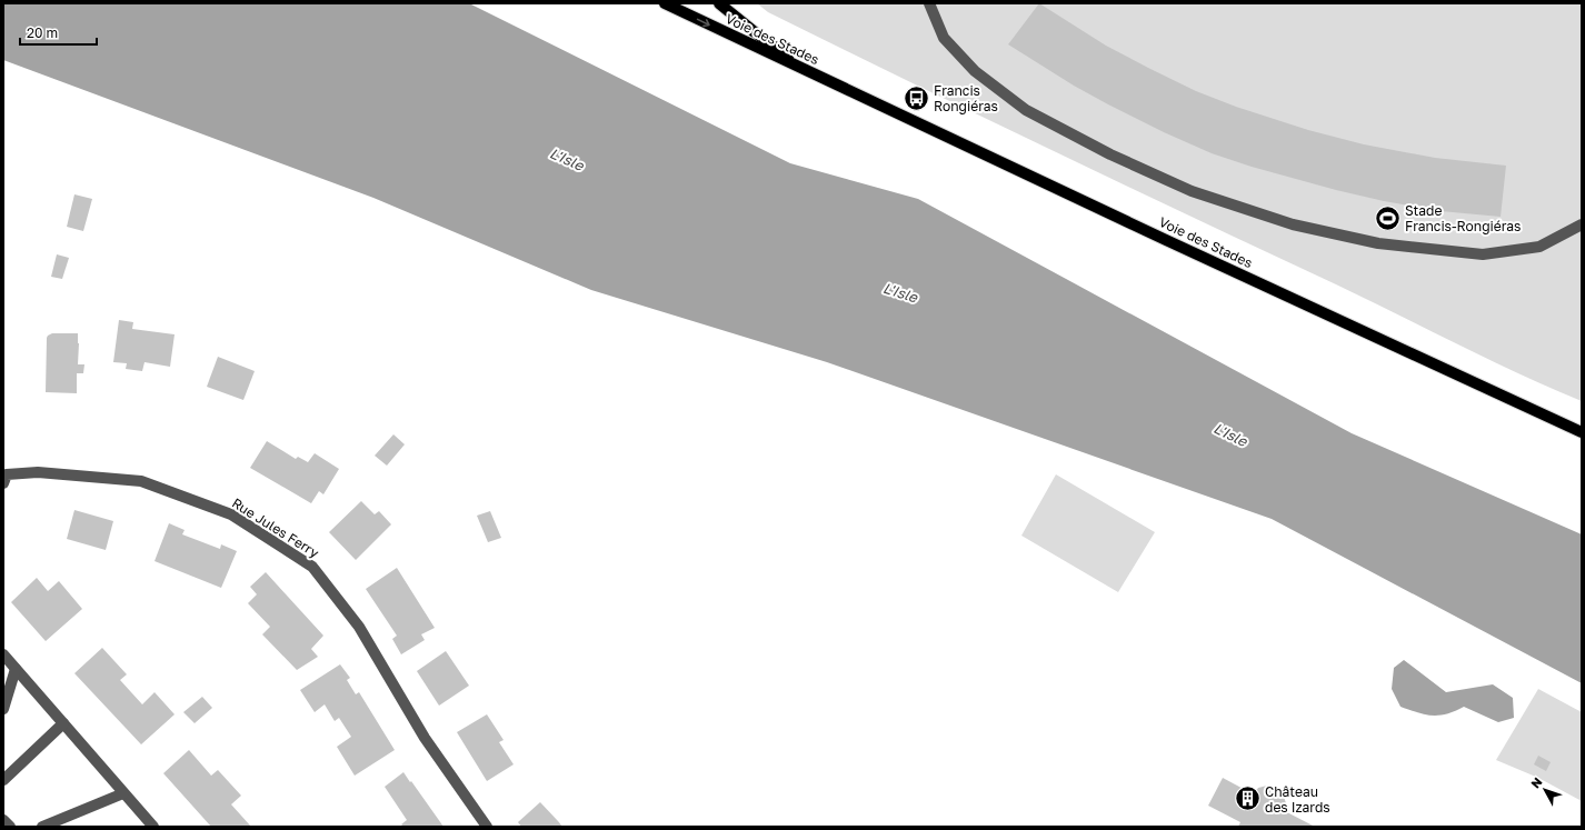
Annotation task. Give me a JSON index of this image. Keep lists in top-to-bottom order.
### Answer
{
  "streets": {
    "main road": ["Voie des Stades"],
    "street": ["Rue Jules Ferry"]
  },
  "water": ["L'Isle"],
  "places": {
    "bus stop": ["Francis Rongiéras"],
    "sports": ["Stade Francis-Rongiéras"],
    "building": ["Château des Izards"]
  },
  "scale_bar": "20 m",
  "north": "top left"
}
